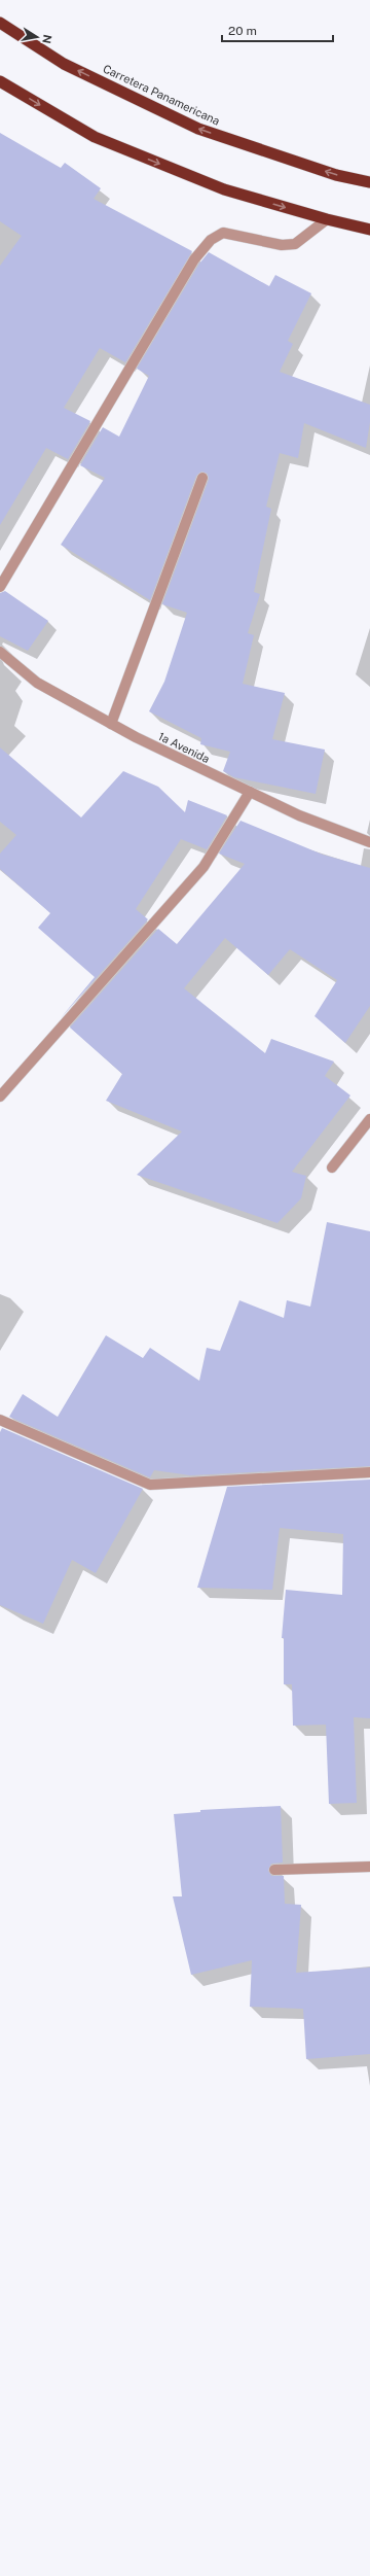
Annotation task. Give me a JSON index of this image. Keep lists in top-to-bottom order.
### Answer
{
  "streets": {
    "highway": ["Carretera Panamericana"],
    "street": ["1a Avenida"]
  },
  "scale_bar": "20 m",
  "north": "right"
}
